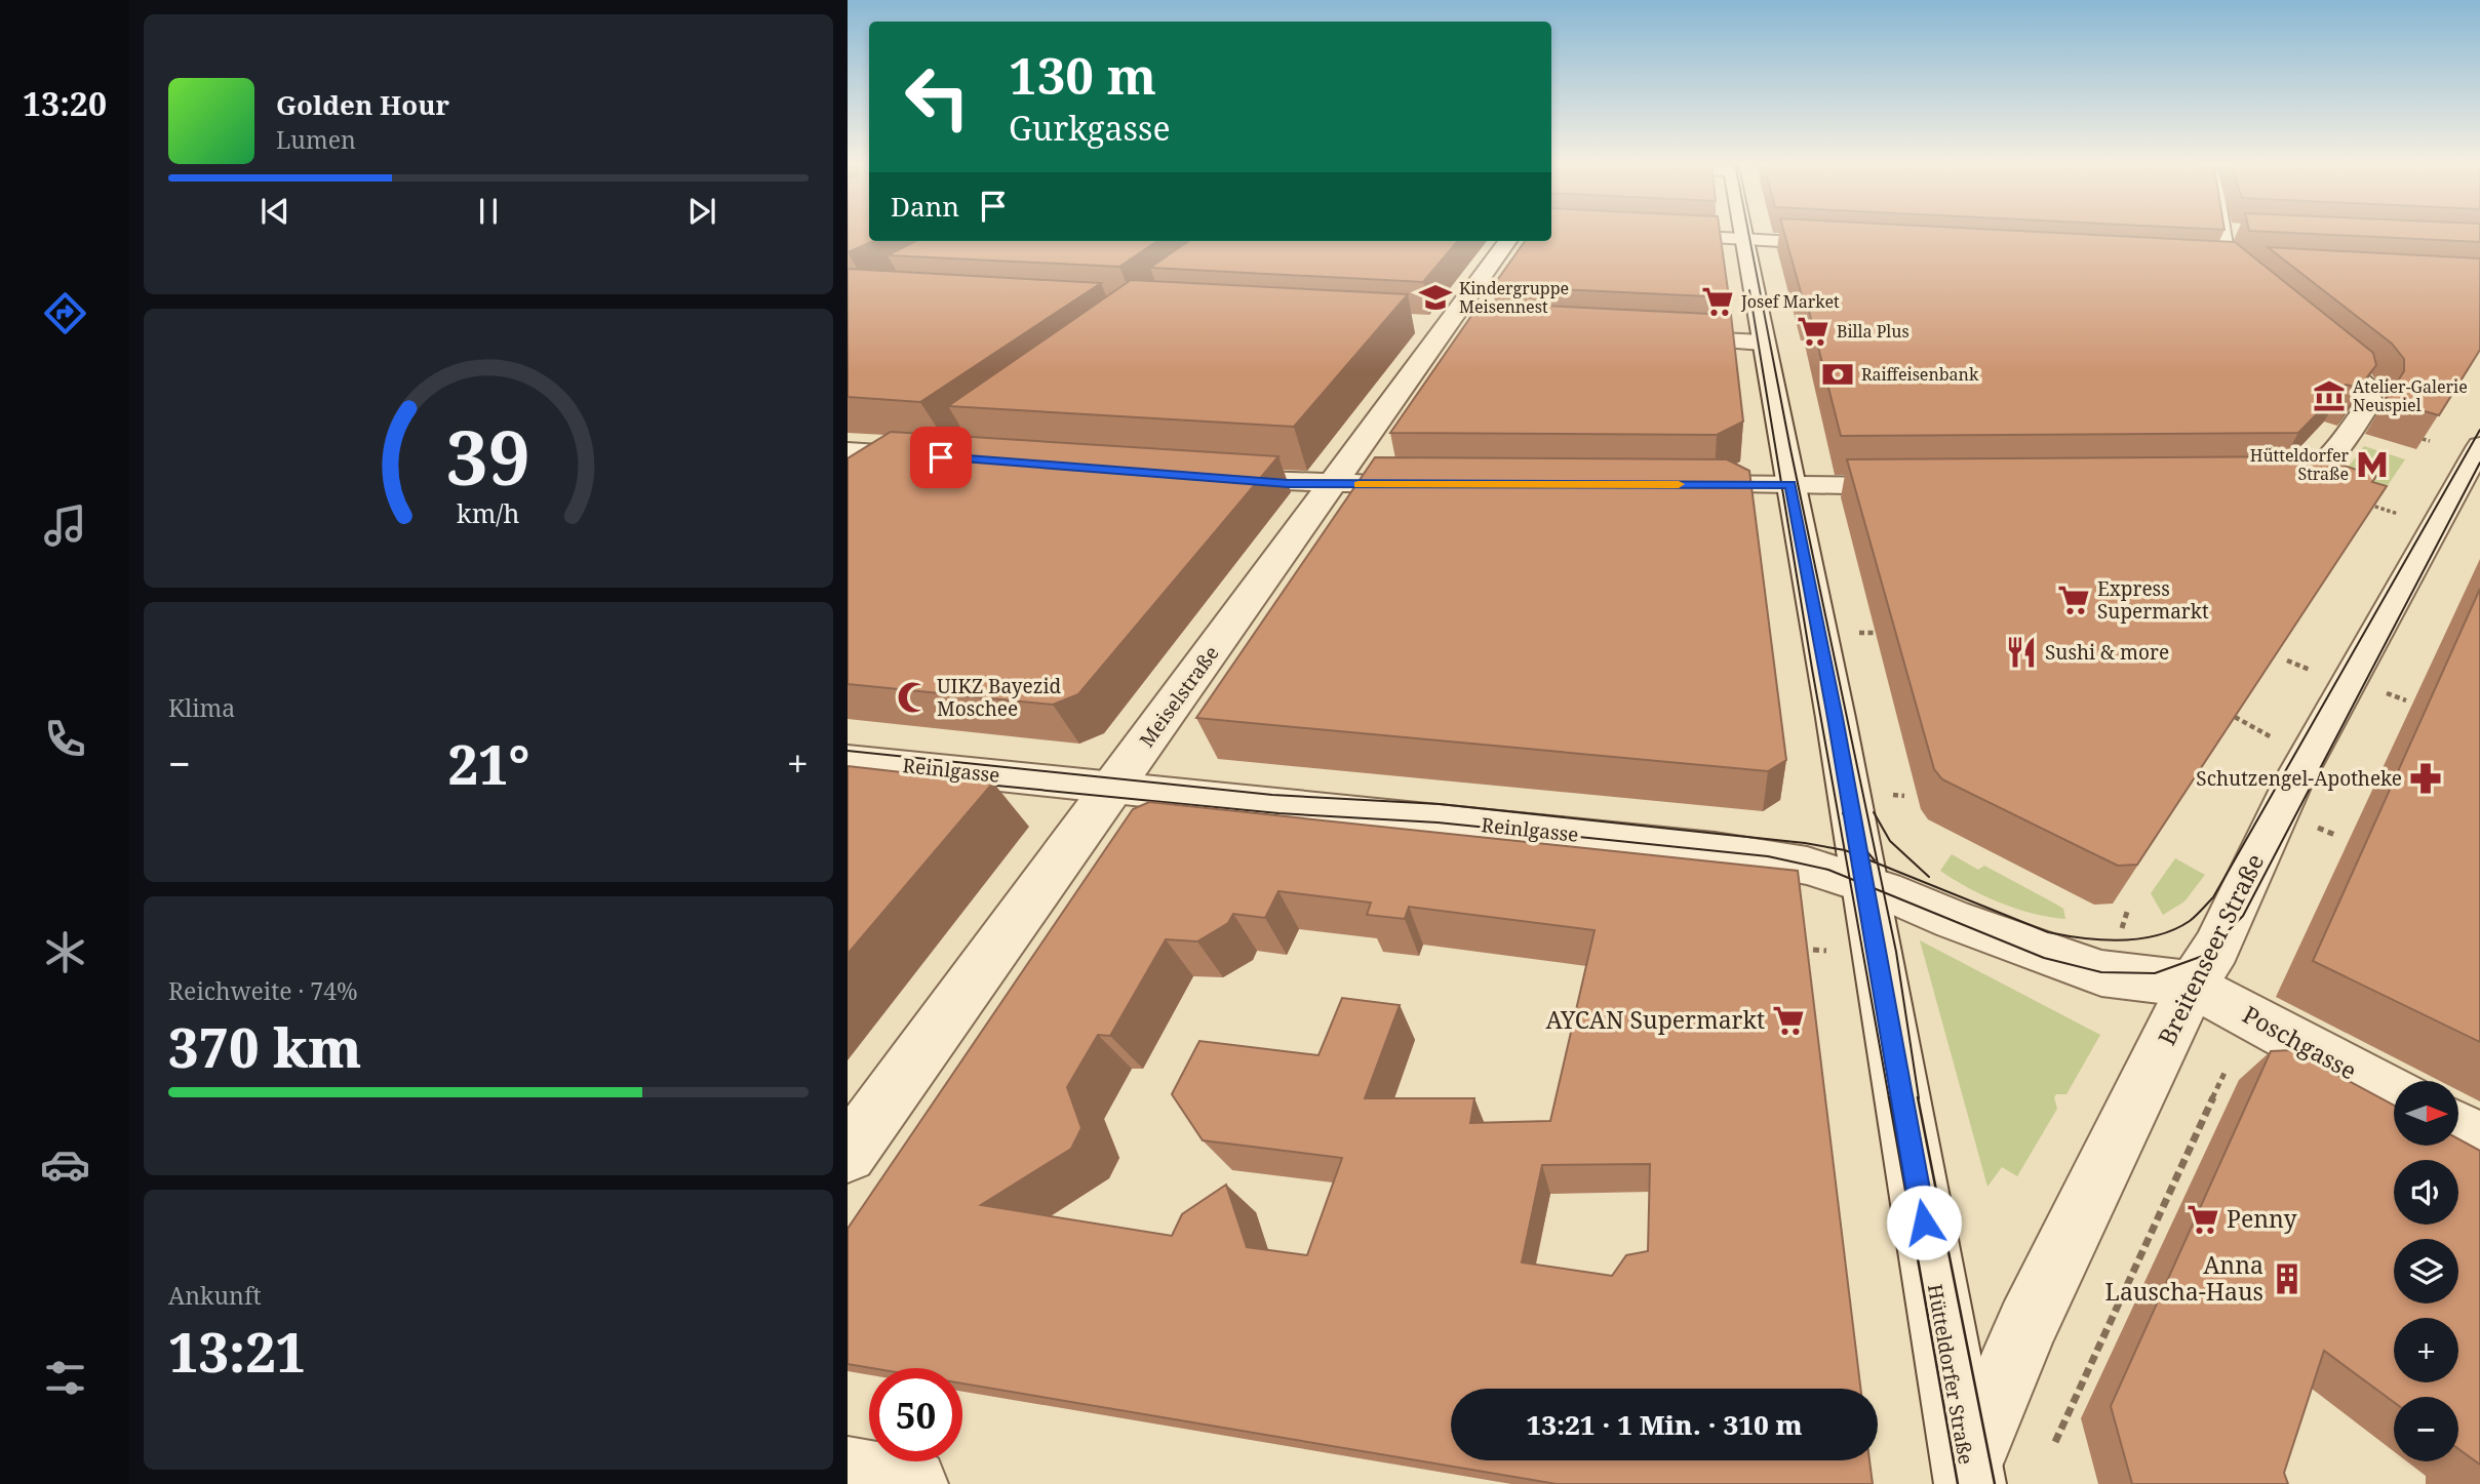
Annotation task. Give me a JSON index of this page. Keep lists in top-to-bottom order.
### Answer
{
  "streets": {
    "street": [
      "Meiselstraße",
      "Reinlgasse",
      "Breitenseer Straße",
      "Poschgasse",
      "Hütteldorfer Straße"
    ]
  },
  "crossings": [
    ["Meiselstraße", "Reinlgasse"],
    ["Reinlgasse", "Breitenseer Straße"],
    ["Reinlgasse", "Poschgasse"],
    ["Reinlgasse", "Hütteldorfer Straße"],
    ["Breitenseer Straße", "Poschgasse"],
    ["Breitenseer Straße", "Hütteldorfer Straße"]
  ],
  "places": {
    "school or university": ["Kindergruppe Meisennest"],
    "supermarket": [
      "Josef Market",
      "Billa Plus",
      "Express Supermarkt",
      "AYCAN Supermarkt",
      "Penny"
    ],
    "bank": ["Raiffeisenbank"],
    "museum": ["Atelier-Galerie Neuspiel"],
    "metro station": ["Hütteldorfer Straße"],
    "restaurant": ["Sushi & more"],
    "mosque": ["UIKZ Bayezid Moschee"],
    "pharmacy": ["Schutzengel-Apotheke"],
    "building": ["Anna Lauscha-Haus"]
  },
  "north": "right",
  "page": {
    "tabs": "13:20",
    "turn": ["130 m", "Gurkgasse"],
    "song": ["Golden Hour", "Lumen"],
    "then": "Dann",
    "tile": [
      "Klima",
      ["Reichweite · 74%", "370 km"],
      ["Ankunft", "13:21"]
    ],
    "heat": ["−", "21°", "+"],
    "map_buttons": ["+", "−"],
    "limit": "50",
    "trip": "13:21 · 1 Min. · 310 m",
    "gauge": ["39", "km/h"]
  }
}
